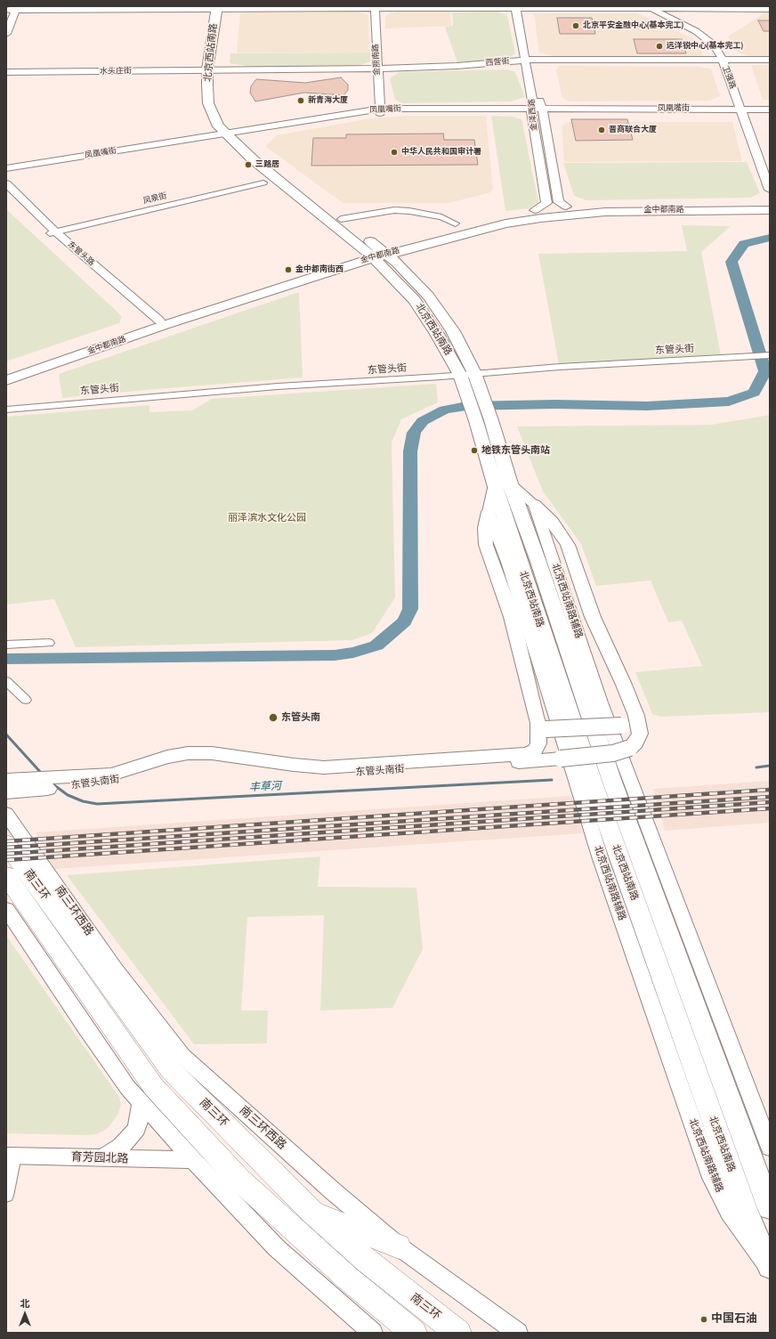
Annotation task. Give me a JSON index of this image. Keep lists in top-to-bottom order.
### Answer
{
  "streets": {
    "highway": ["南三环"],
    "main road": ["北京西站南路", "金中都南路", "东管头南街"],
    "street": [
      "金丽南路",
      "西营街",
      "水头庄街",
      "卫强路",
      "凤凰嘴街",
      "金泽西路",
      "凤泉街",
      "东管头路",
      "东管头街",
      "北京西站南路辅路",
      "南三环西路",
      "育芳园北路"
    ]
  },
  "crossings": [
    ["北京西站南路", "西营街"],
    ["北京西站南路", "水头庄街"],
    ["北京西站南路", "凤凰嘴街"],
    ["北京西站南路", "金中都南路"],
    ["北京西站南路", "东管头街"],
    ["北京西站南路", "北京西站南路辅路"],
    ["金丽南路", "西营街"],
    ["金丽南路", "凤凰嘴街"],
    ["西营街", "水头庄街"],
    ["西营街", "卫强路"],
    ["西营街", "金泽西路"],
    ["卫强路", "凤凰嘴街"],
    ["凤凰嘴街", "金泽西路"],
    ["凤泉街", "东管头路"],
    ["金中都南路", "东管头路"],
    ["北京西站南路辅路", "东管头南街"],
    ["南三环", "南三环西路"]
  ],
  "water": ["丰草河"],
  "parks": ["丽泽滨水文化公园"],
  "places": [
    "北京平安金融中心(基本完工)",
    "远洋锐中心(基本完工)",
    "新青海大厦",
    "晋商联合大厦",
    "中华人民共和国审计署",
    "三路居",
    "金中都南街西",
    "地铁东管头南站",
    "东管头南",
    "中国石油"
  ],
  "north": "top"
}
